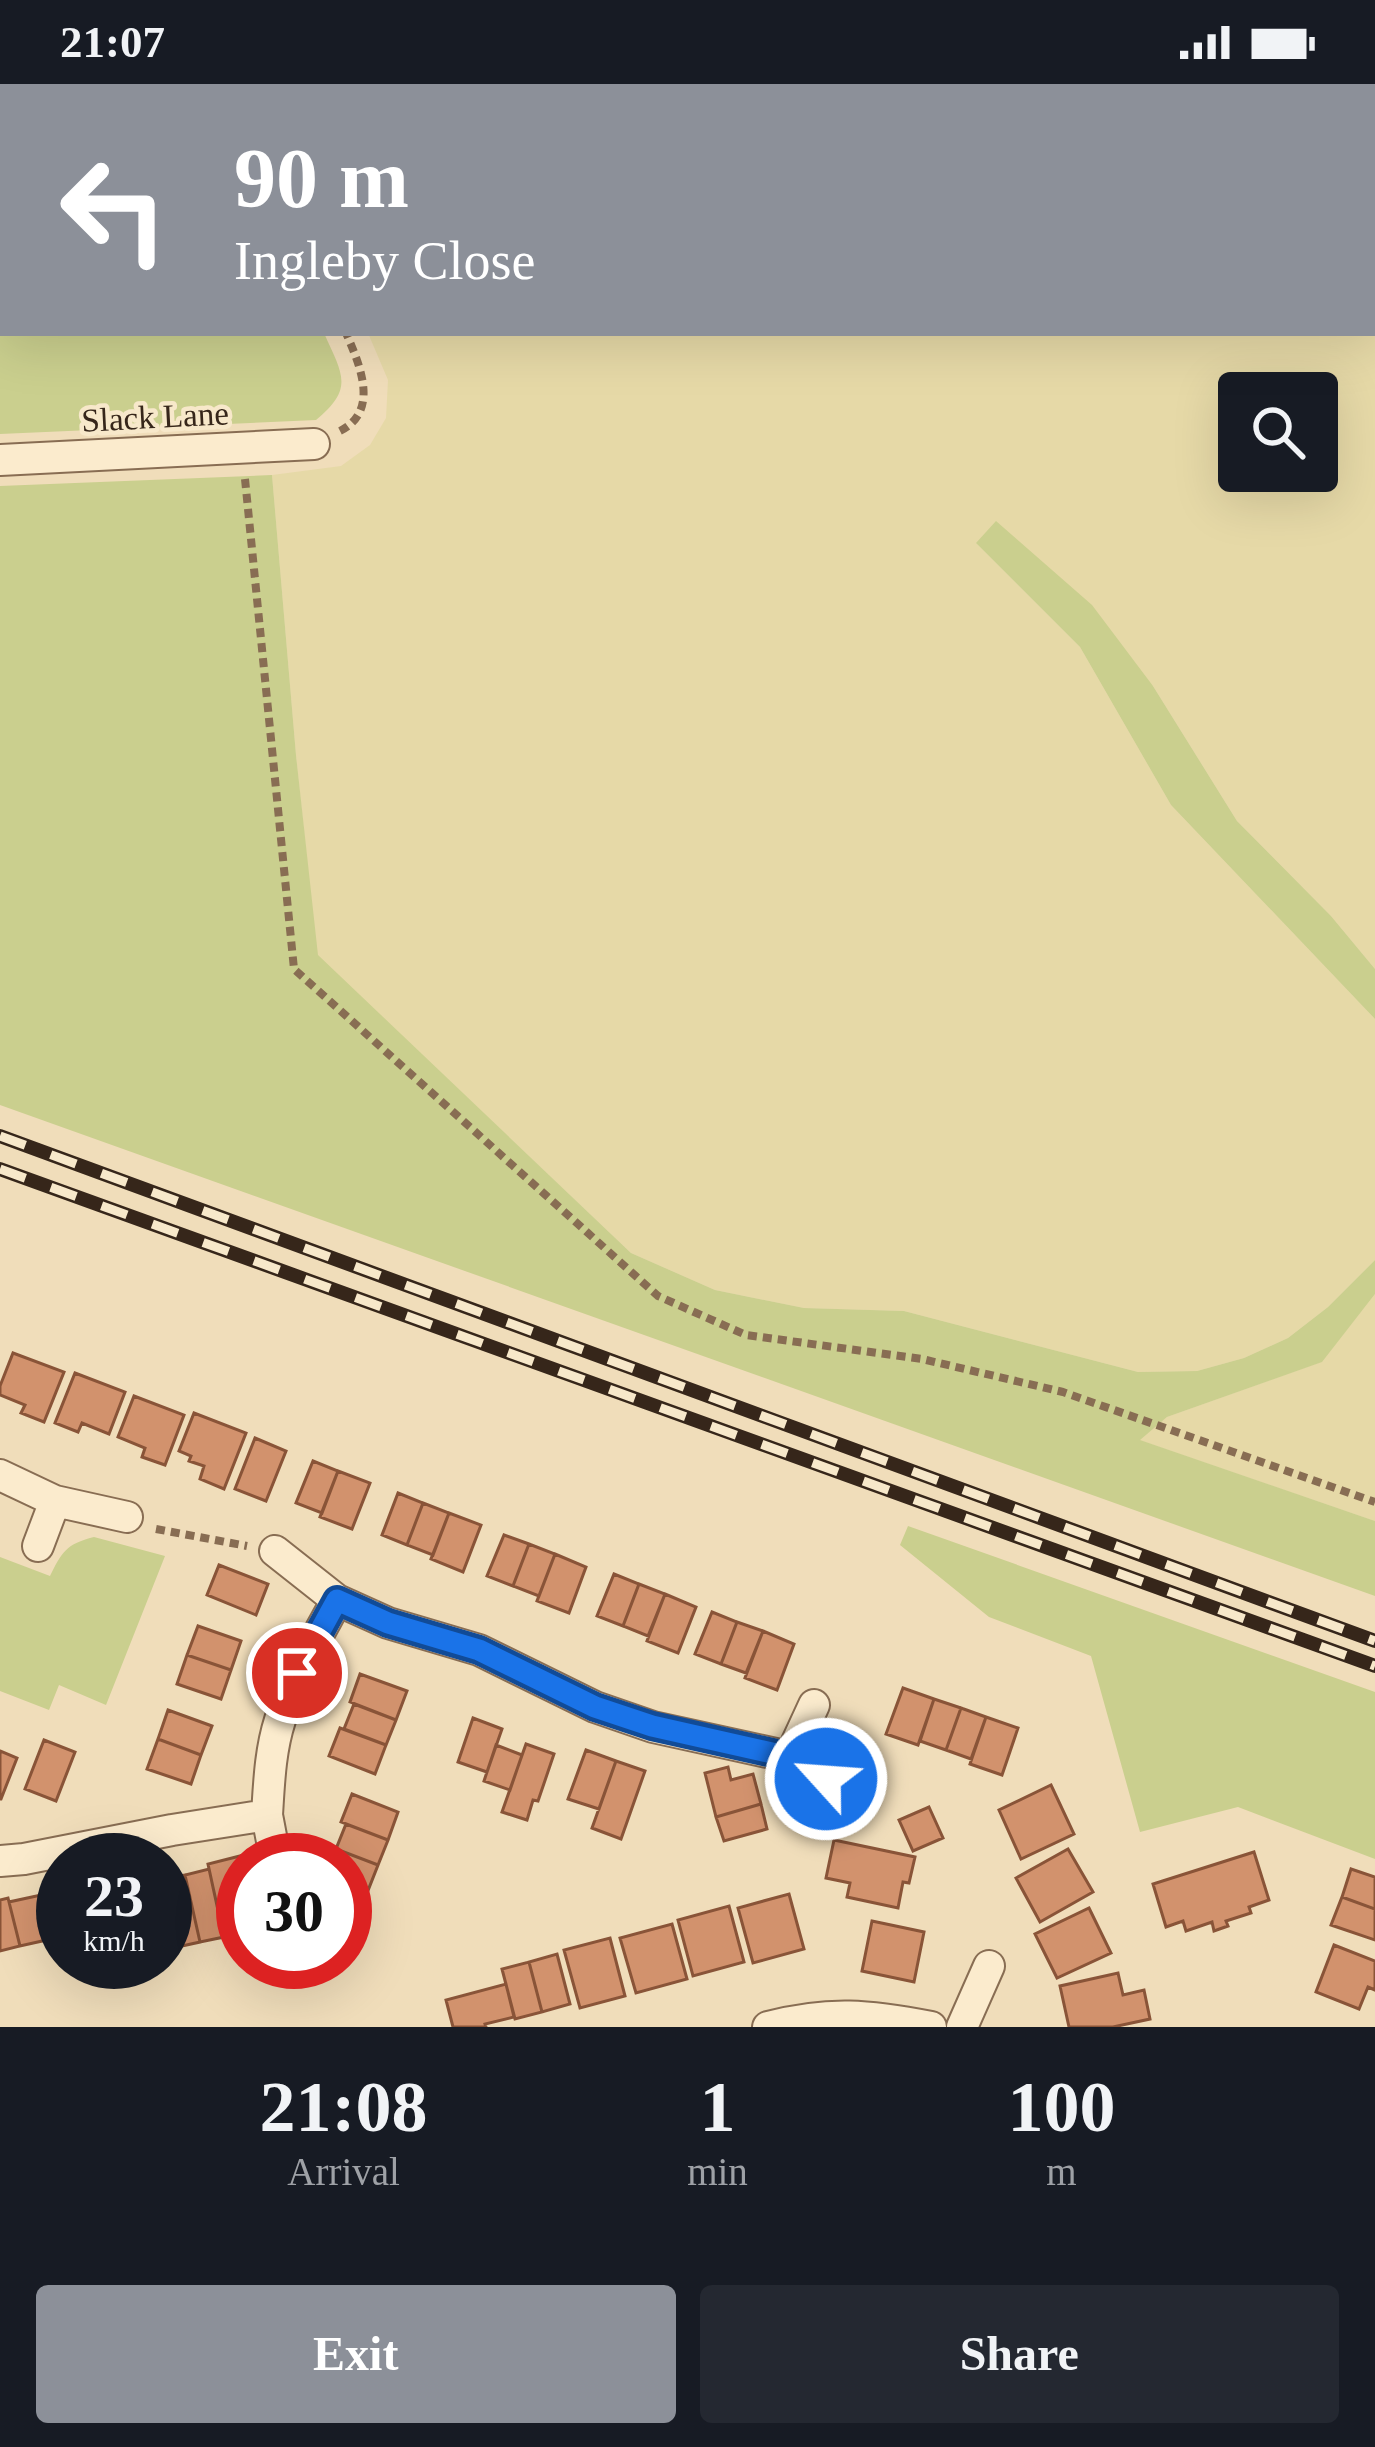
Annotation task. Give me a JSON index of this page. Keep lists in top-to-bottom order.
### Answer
{
  "streets": {
    "street": ["Slack Lane"]
  },
  "page": {
    "status": "21:07",
    "turn": ["90 m", "Ingleby Close"],
    "speed": "23 km/h",
    "limit": "30",
    "eta": [
      "21:08",
      "Arrival",
      "1",
      "min",
      "100",
      "m"
    ],
    "buttons": ["Exit", "Share"]
  }
}
